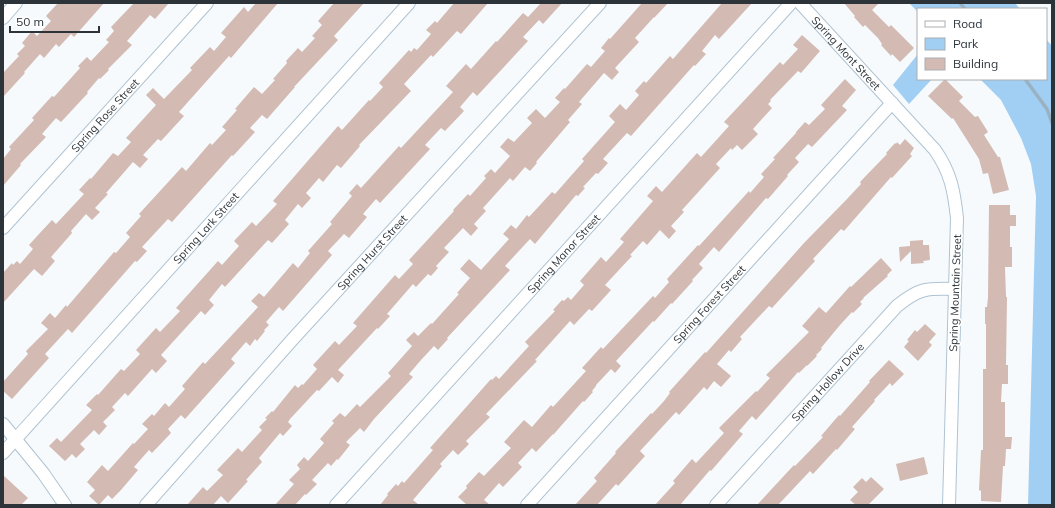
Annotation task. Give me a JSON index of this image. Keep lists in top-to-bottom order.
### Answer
{
  "streets": {
    "street": [
      "Spring Mont Street",
      "Spring Rose Street",
      "Spring Lark Street",
      "Spring Hurst Street",
      "Spring Manor Street",
      "Spring Mountain Street",
      "Spring Forest Street",
      "Spring Hollow Drive"
    ]
  },
  "crossings": [
    ["Spring Mont Street", "Spring Mountain Street"],
    ["Spring Mont Street", "Spring Forest Street"],
    ["Spring Mountain Street", "Spring Forest Street"],
    ["Spring Mountain Street", "Spring Hollow Drive"]
  ],
  "legend": ["Road", "Park", "Building"],
  "scale_bar": "50 m"
}
